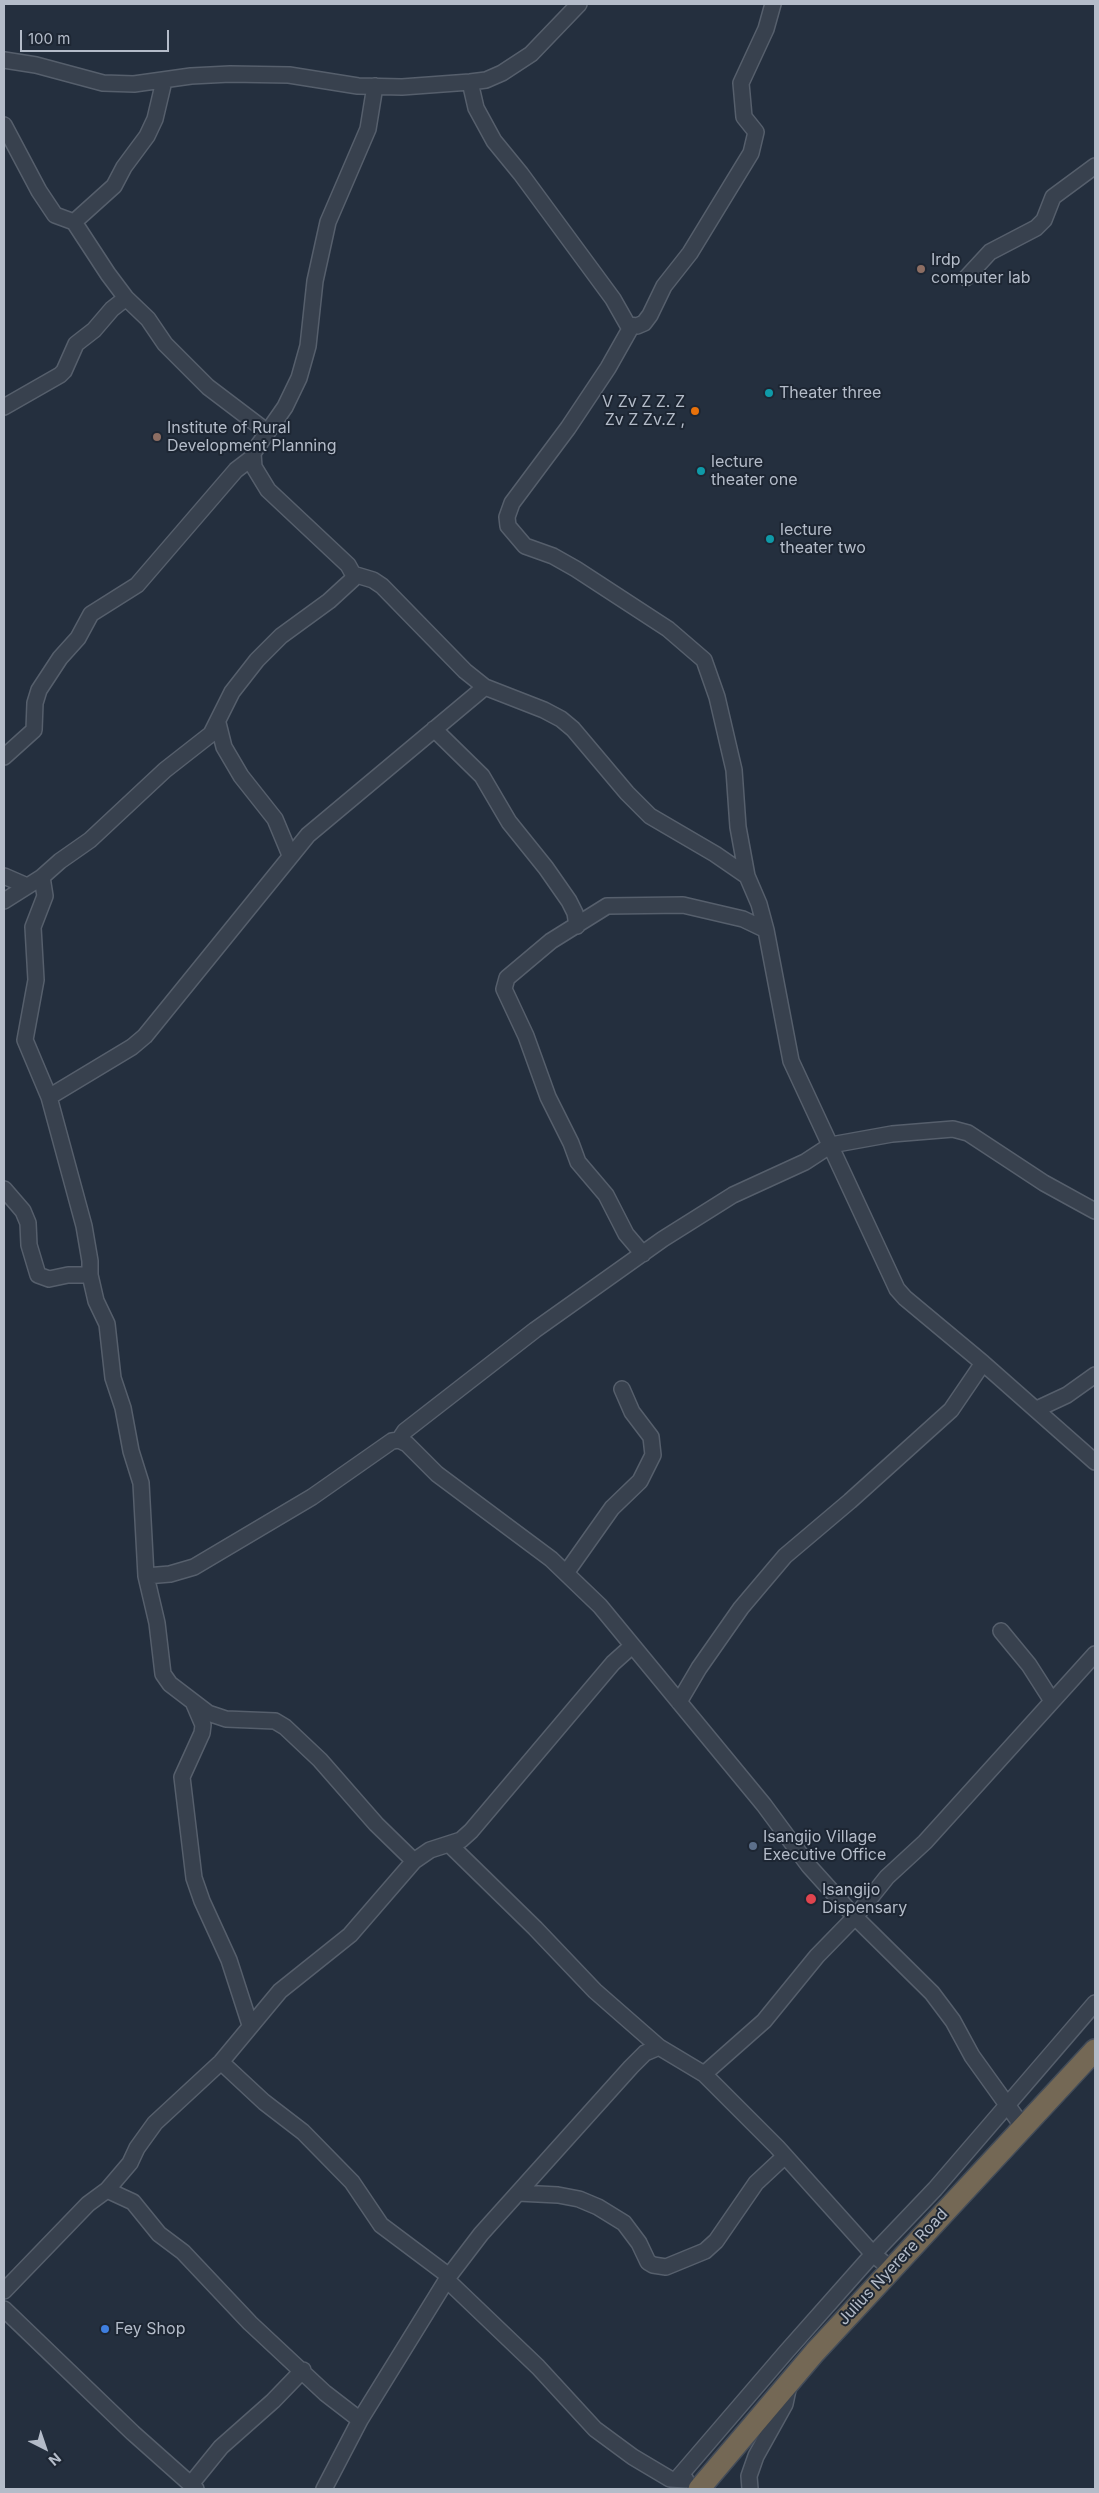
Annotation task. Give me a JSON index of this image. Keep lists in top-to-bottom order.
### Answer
{
  "streets": {
    "highway": ["Julius Nyerere Road"]
  },
  "places": [
    "Irdp computer lab",
    "Theater three",
    "V Zv Z Z. Z Zv Z Zv.Z ,",
    "Institute of Rural Development Planning",
    "lecture theater one",
    "lecture theater two",
    "Isangijo Village Executive Office",
    "Isangijo Dispensary",
    "Fey Shop"
  ],
  "scale_bar": "100 m",
  "north": "bottom right"
}
